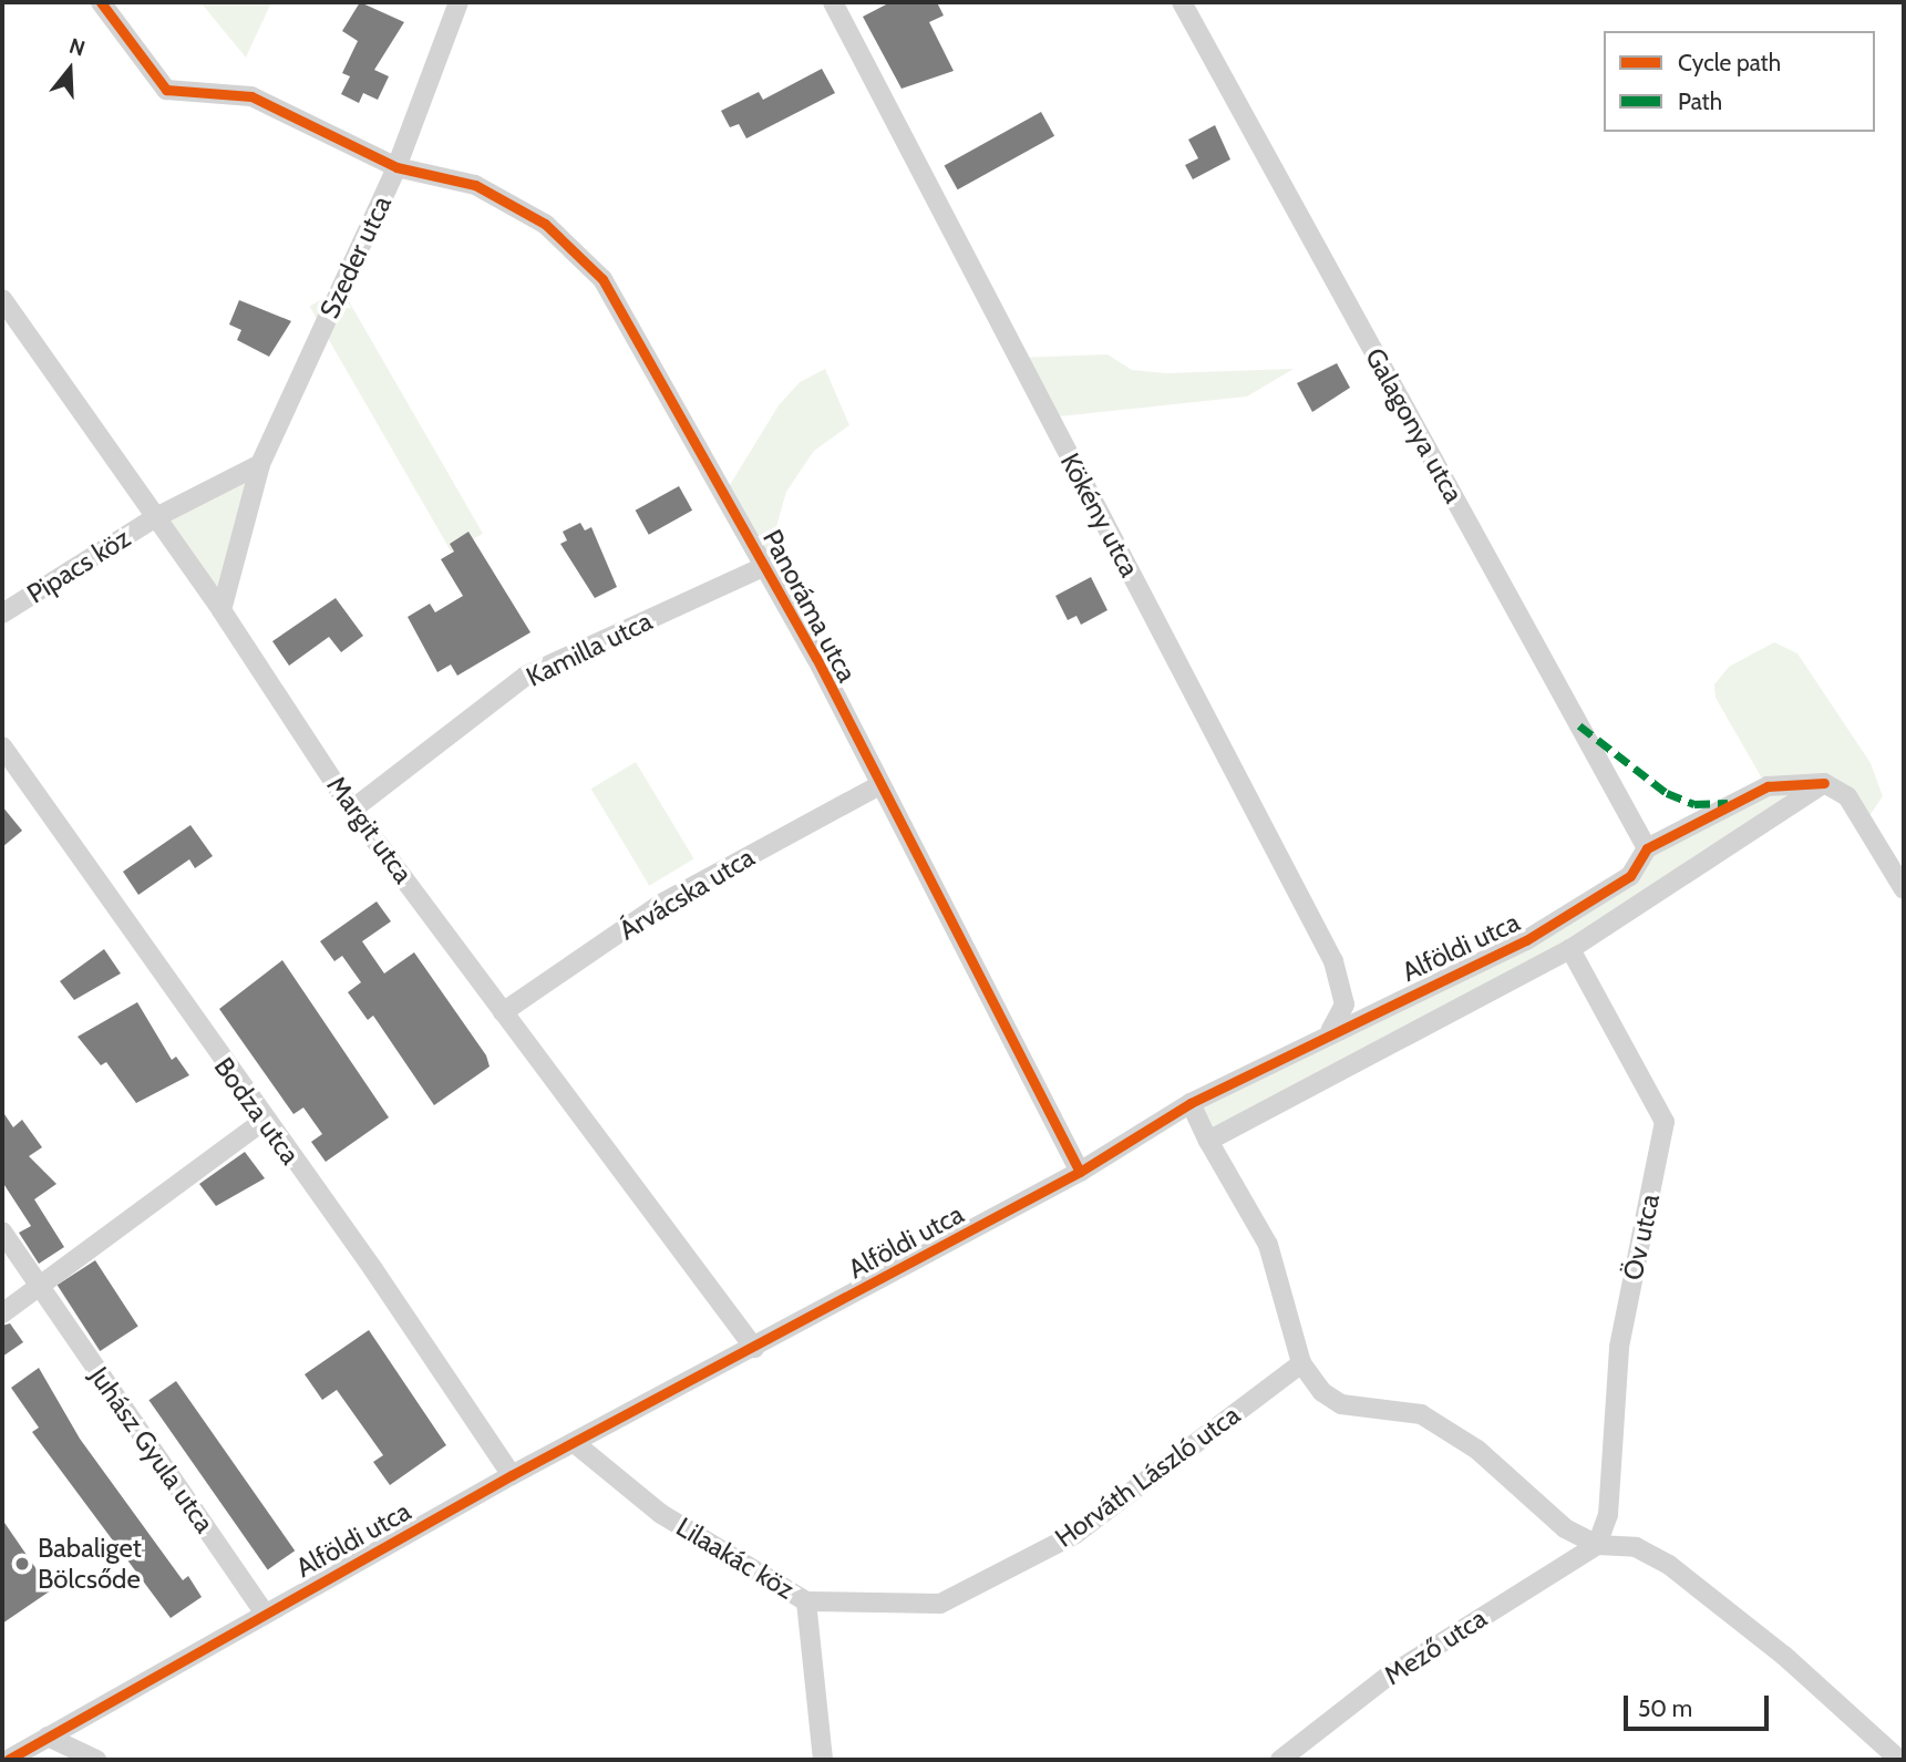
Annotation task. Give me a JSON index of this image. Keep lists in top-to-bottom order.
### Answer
{
  "streets": {
    "street": [
      "Szeder utca",
      "Galagonya utca",
      "Kökény utca",
      "Pipacs köz",
      "Panoráma utca",
      "Kamilla utca",
      "Margit utca",
      "Árvácska utca",
      "Alföldi utca",
      "Bodza utca",
      "Öv utca",
      "Juhász Gyula utca",
      "Horváth László utca",
      "Lilaakác köz",
      "Mező utca"
    ]
  },
  "crossings": [
    ["Szeder utca", "Panoráma utca"],
    ["Szeder utca", "Margit utca"],
    ["Galagonya utca", "Alföldi utca"],
    ["Kökény utca", "Alföldi utca"],
    ["Pipacs köz", "Margit utca"],
    ["Panoráma utca", "Kamilla utca"],
    ["Panoráma utca", "Árvácska utca"],
    ["Panoráma utca", "Alföldi utca"],
    ["Kamilla utca", "Margit utca"],
    ["Margit utca", "Árvácska utca"],
    ["Margit utca", "Alföldi utca"],
    ["Alföldi utca", "Bodza utca"],
    ["Alföldi utca", "Öv utca"],
    ["Alföldi utca", "Juhász Gyula utca"],
    ["Alföldi utca", "Lilaakác köz"],
    ["Öv utca", "Mező utca"],
    ["Horváth László utca", "Lilaakác köz"]
  ],
  "places": ["Babaliget Bölcsőde"],
  "legend": ["Cycle path", "Path"],
  "scale_bar": "50 m",
  "north": "top"
}
